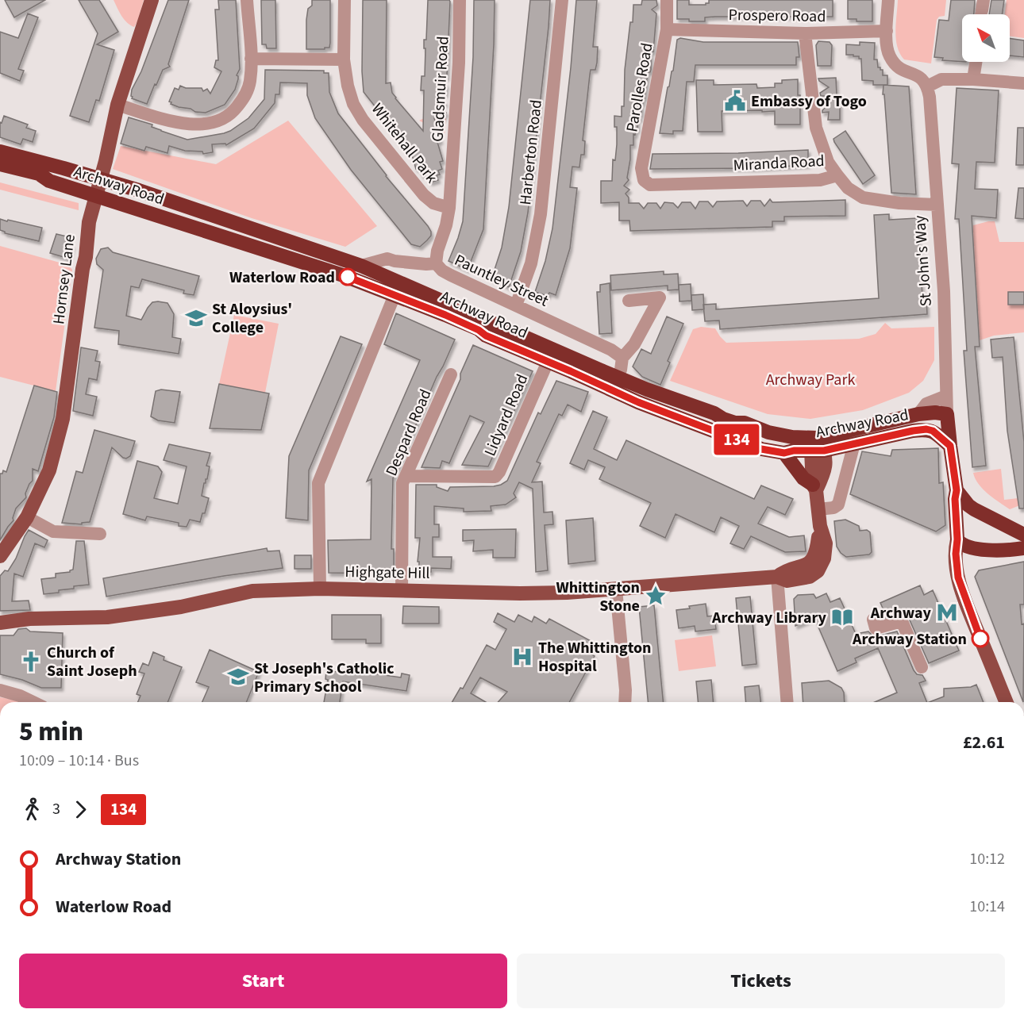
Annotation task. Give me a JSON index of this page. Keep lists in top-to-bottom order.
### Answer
{
  "streets": {
    "highway": ["Archway Road", "St John's Way"],
    "main road": ["Hornsey Lane", "Highgate Hill"],
    "street": [
      "Prospero Road",
      "Parolles Road",
      "Gladsmuir Road",
      "Whitehall Park",
      "Harberton Road",
      "Miranda Road",
      "Pauntley Street",
      "Lidyard Road",
      "Despard Road"
    ]
  },
  "crossings": [
    ["Prospero Road", "Parolles Road"],
    ["Parolles Road", "Miranda Road"],
    ["Gladsmuir Road", "Whitehall Park"],
    ["Harberton Road", "Pauntley Street"],
    ["Miranda Road", "St John's Way"],
    ["Archway Road", "St John's Way"],
    ["Archway Road", "Pauntley Street"],
    ["Archway Road", "Lidyard Road"],
    ["Lidyard Road", "Despard Road"],
    ["Despard Road", "Highgate Hill"]
  ],
  "parks": ["Archway Park"],
  "places": {
    "public building": ["Embassy of Togo"],
    "other": ["Waterlow Road", "Archway Station"],
    "school or university": ["St Aloysius' College", "St Joseph's Catholic Primary School"],
    "place": ["Whittington Stone"],
    "metro station": ["Archway"],
    "library": ["Archway Library"],
    "hospital": ["The Whittington Hospital"],
    "church": ["Church of Saint Joseph"]
  },
  "lines": ["bus line 134"],
  "north": "top left",
  "page": {
    "on_map": "134",
    "heading": ["5 min", "10:09 – 10:14 · Bus", "£2.61"],
    "legs": ["3", "134"],
    "list": [
      {
        "name": "Archway Station",
        "value": "10:12"
      },
      {
        "name": "Waterlow Road",
        "value": "10:14"
      }
    ],
    "buttons": ["Start", "Tickets"]
  }
}
